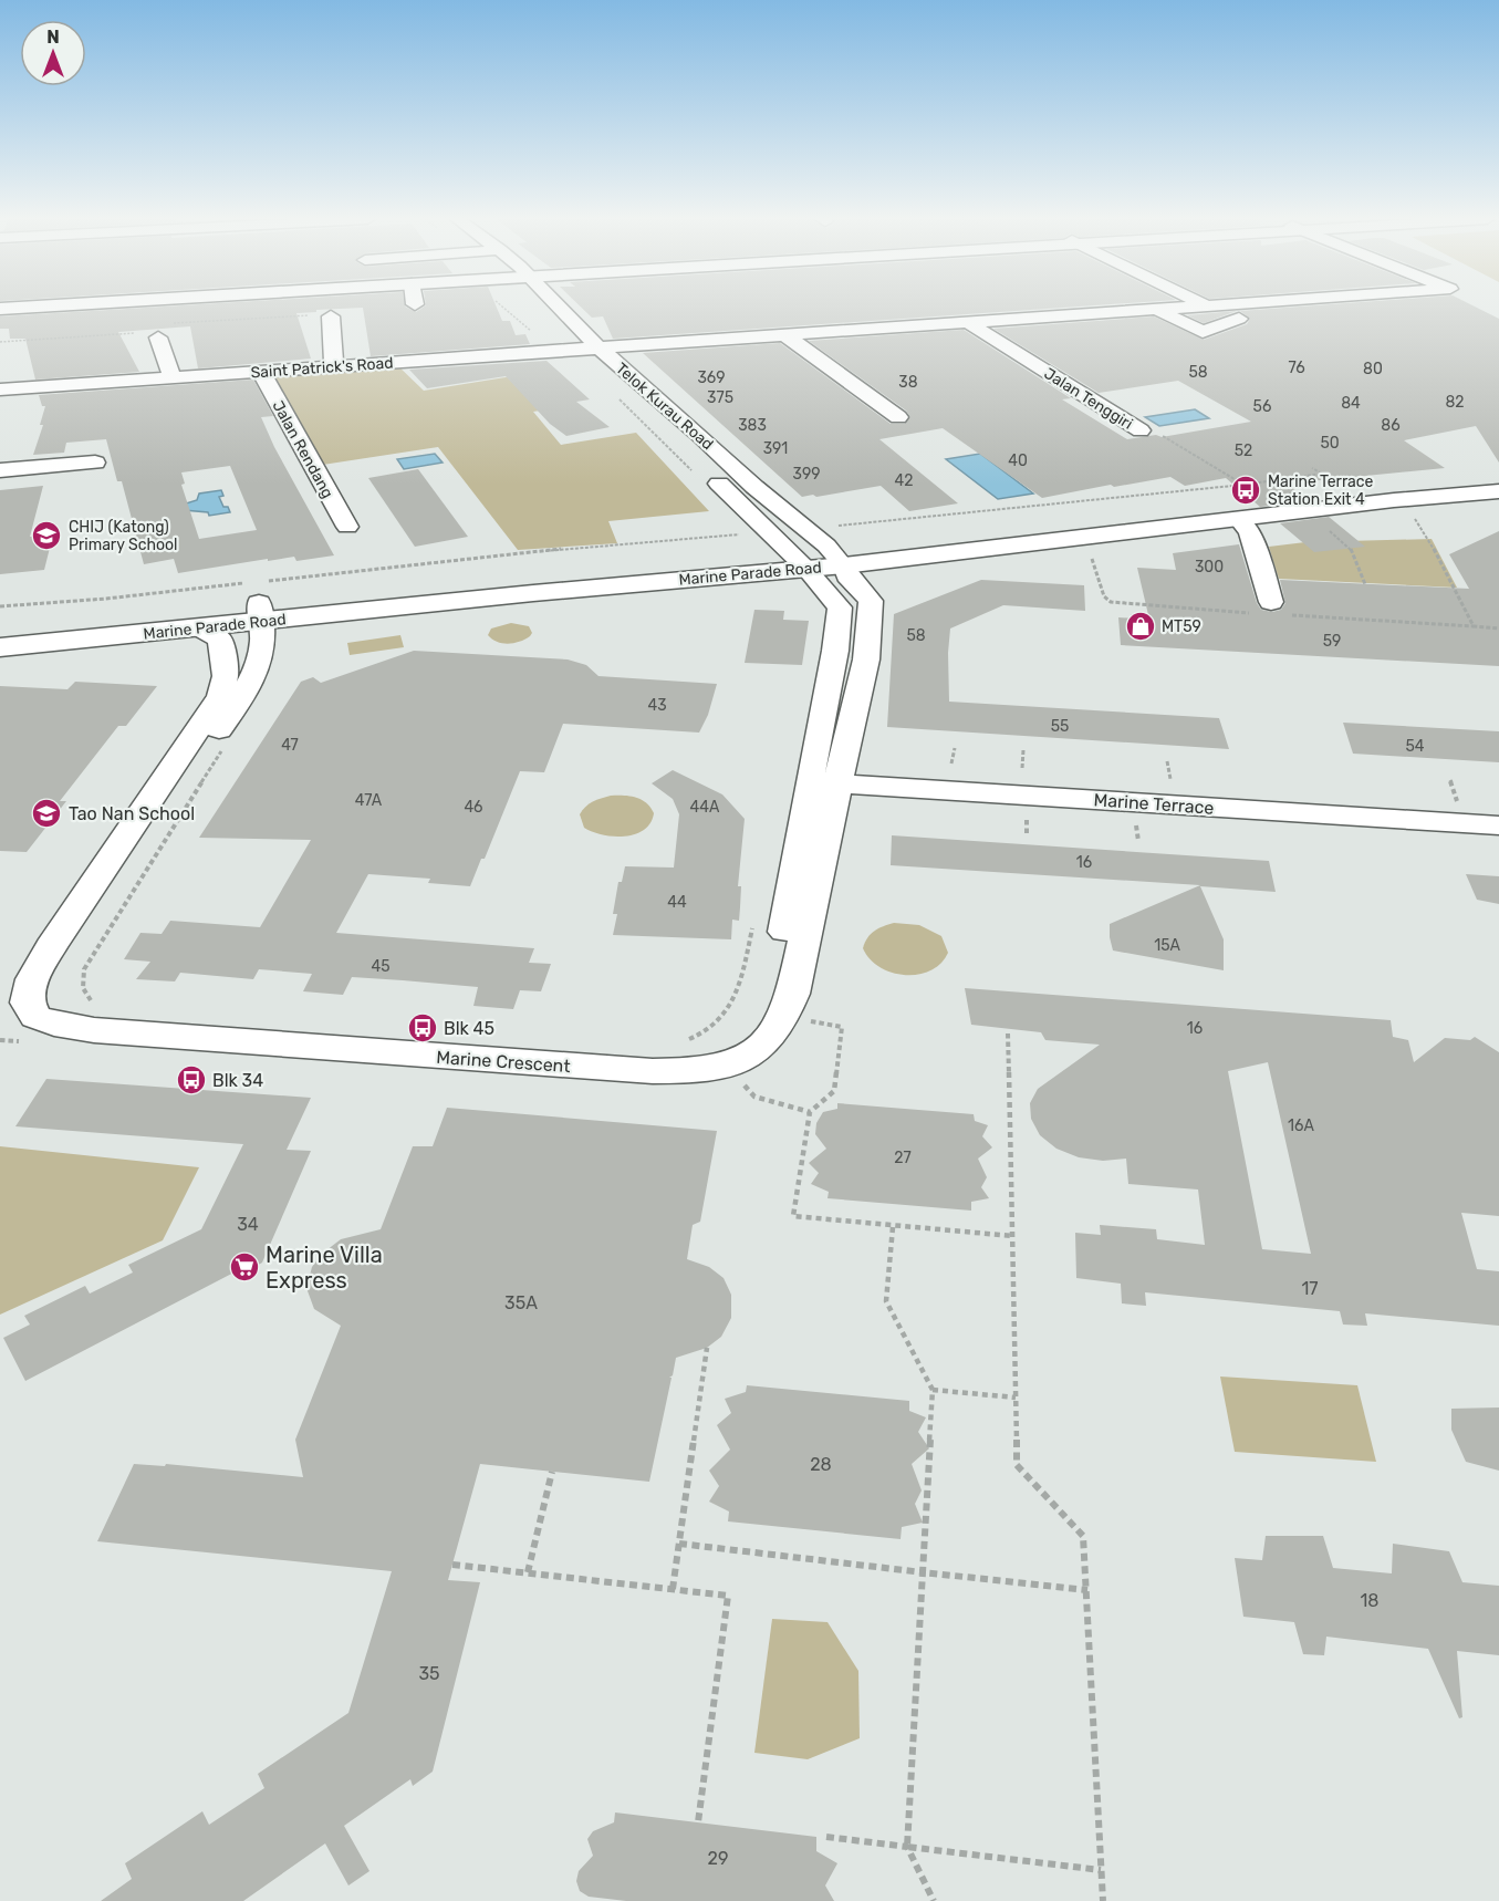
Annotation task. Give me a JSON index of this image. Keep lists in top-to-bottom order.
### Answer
{
  "streets": {
    "main road": ["Marine Parade Road"],
    "street": [
      "Saint Patrick's Road",
      "Jalan Tenggiri",
      "Telok Kurau Road",
      "Jalan Rendang",
      "Marine Terrace",
      "Marine Crescent"
    ]
  },
  "crossings": [
    ["Saint Patrick's Road", "Jalan Tenggiri"],
    ["Saint Patrick's Road", "Telok Kurau Road"],
    ["Saint Patrick's Road", "Jalan Rendang"],
    ["Telok Kurau Road", "Marine Parade Road"],
    ["Telok Kurau Road", "Marine Crescent"],
    ["Marine Parade Road", "Marine Crescent"],
    ["Marine Terrace", "Marine Crescent"]
  ],
  "places": {
    "bus stop": ["Marine Terrace Station Exit 4", "Blk 45", "Blk 34"],
    "school or university": ["CHIJ (Katong) Primary School", "Tao Nan School"],
    "shop": ["MT59"],
    "supermarket": ["Marine Villa Express"]
  },
  "house_numbers": [
    "76",
    "80",
    "58",
    "369",
    "38",
    "375",
    "82",
    "84",
    "56",
    "383",
    "86",
    "50",
    "391",
    "52",
    "40",
    "399",
    "42",
    "300",
    "58",
    "59",
    "43",
    "55",
    "47",
    "54",
    "47A",
    "46",
    "44A",
    "16",
    "44",
    "15A",
    "45",
    "16",
    "16A",
    "27",
    "34",
    "17",
    "35A",
    "28",
    "18",
    "35",
    "29"
  ],
  "north": "top"
}
